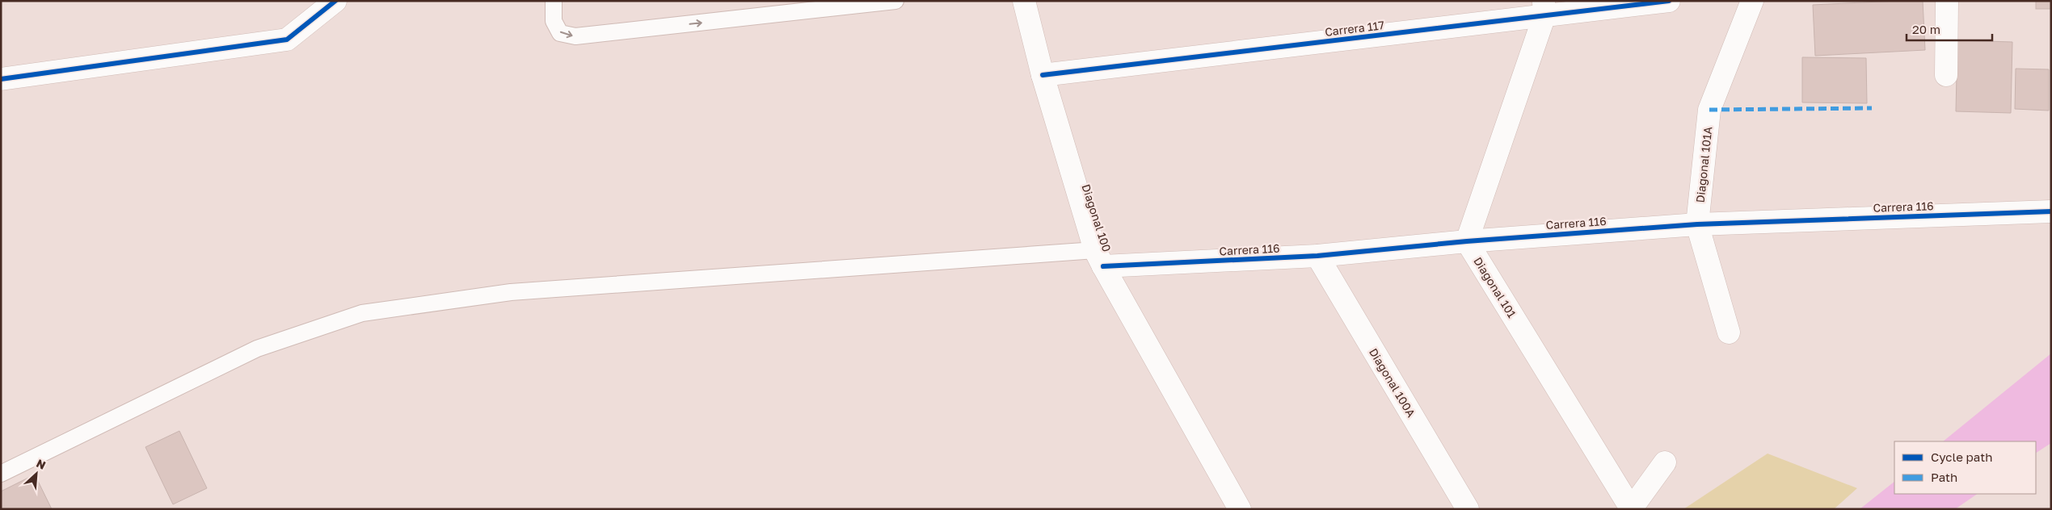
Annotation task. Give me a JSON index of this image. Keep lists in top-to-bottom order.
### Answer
{
  "streets": {
    "street": [
      "Carrera 117",
      "Diagonal 101A",
      "Carrera 116",
      "Diagonal 100",
      "Diagonal 101",
      "Diagonal 100A"
    ]
  },
  "crossings": [
    ["Carrera 117", "Diagonal 100"],
    ["Diagonal 101A", "Carrera 116"],
    ["Carrera 116", "Diagonal 100"],
    ["Carrera 116", "Diagonal 101"],
    ["Carrera 116", "Diagonal 100A"]
  ],
  "legend": ["Cycle path", "Path"],
  "scale_bar": "20 m",
  "north": "top right"
}
